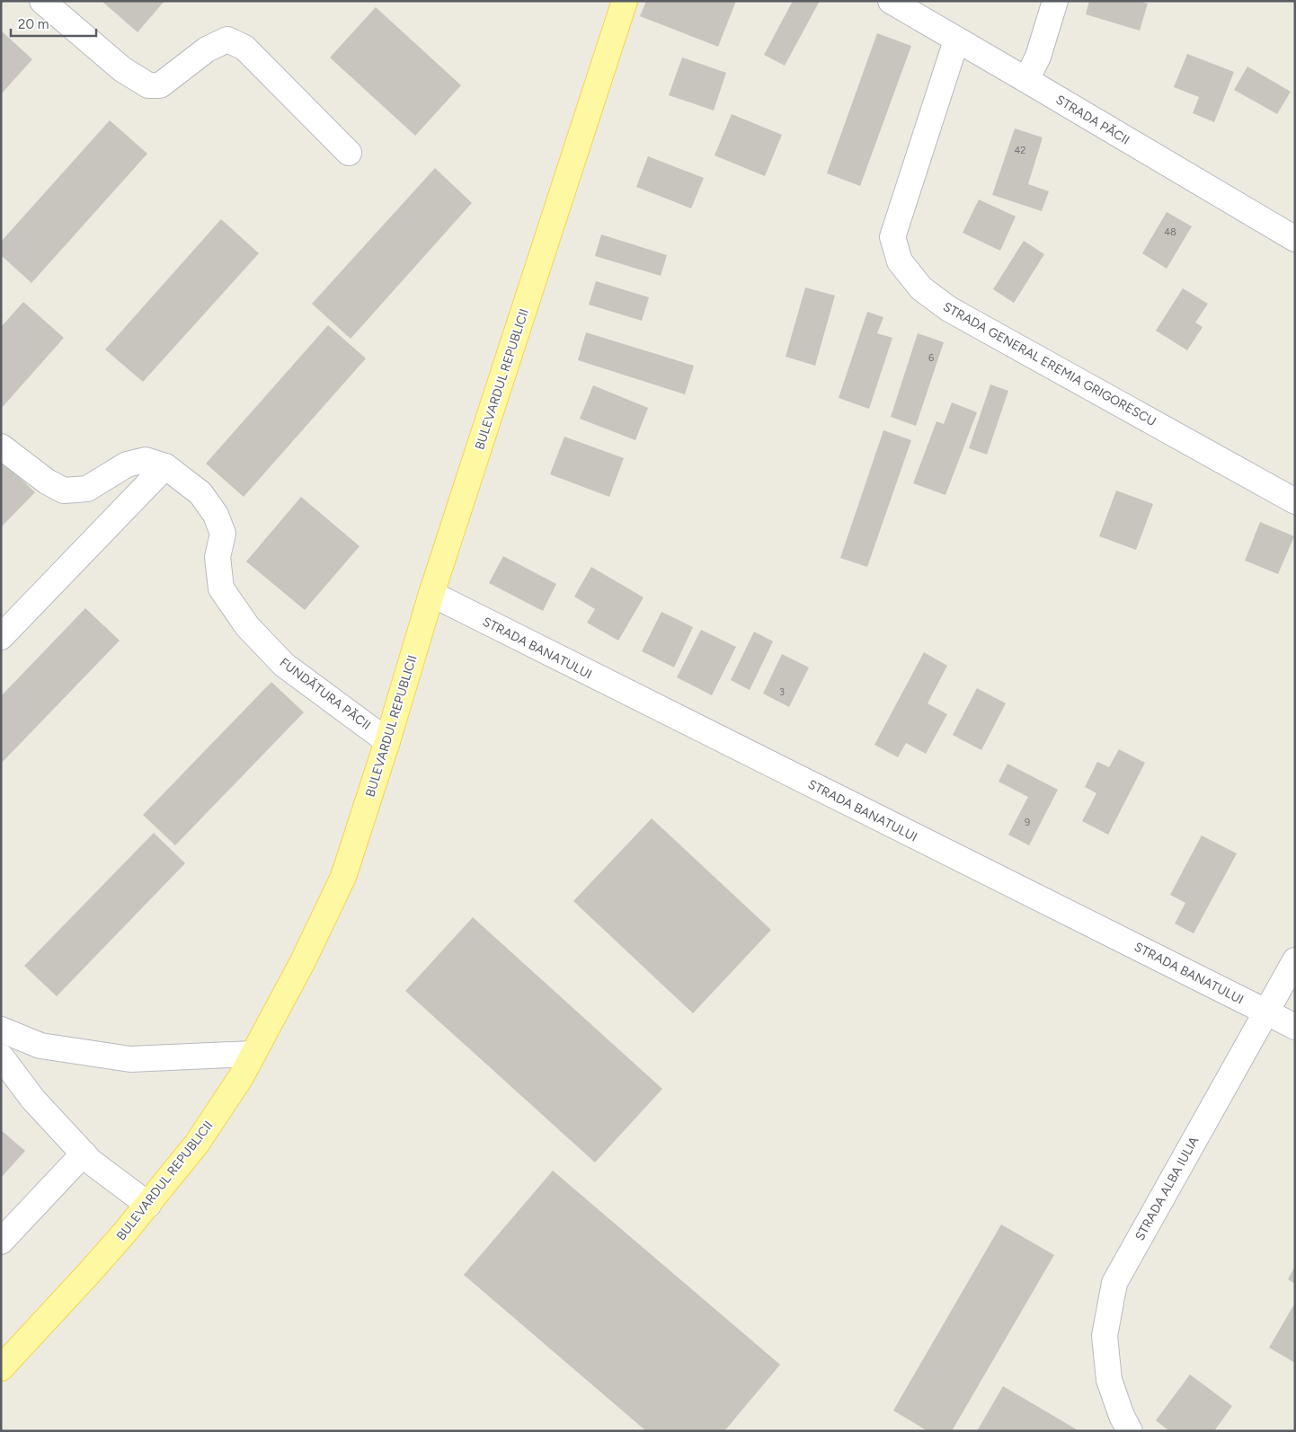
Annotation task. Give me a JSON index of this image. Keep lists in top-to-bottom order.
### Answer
{
  "streets": {
    "main road": ["BULEVARDUL REPUBLICII"],
    "street": [
      "STRADA PĂCII",
      "STRADA GENERAL EREMIA GRIGORESCU",
      "STRADA BANATULUI",
      "FUNDĂTURA PĂCII",
      "STRADA ALBA IULIA"
    ]
  },
  "crossings": [
    ["STRADA PĂCII", "STRADA GENERAL EREMIA GRIGORESCU"],
    ["BULEVARDUL REPUBLICII", "STRADA BANATULUI"],
    ["BULEVARDUL REPUBLICII", "FUNDĂTURA PĂCII"],
    ["STRADA BANATULUI", "STRADA ALBA IULIA"]
  ],
  "house_numbers": [
    "42",
    "48",
    "6",
    "3",
    "9"
  ],
  "scale_bar": "20 m"
}
